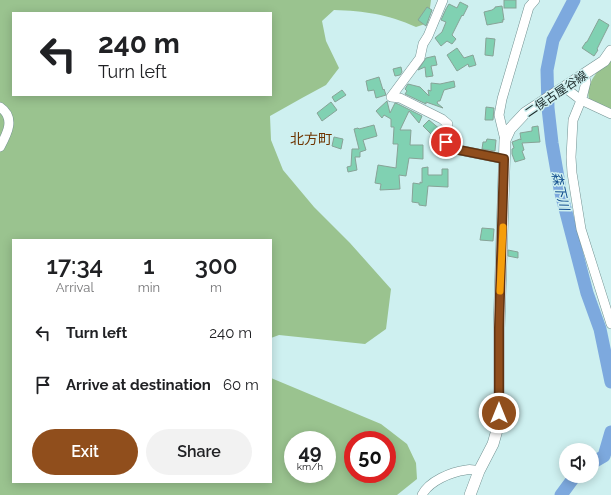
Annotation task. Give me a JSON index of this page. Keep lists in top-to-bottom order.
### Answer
{
  "streets": {
    "main road": ["二俣古屋谷線"]
  },
  "districts": ["北方町"],
  "water": ["森下川"],
  "page": {
    "turn": ["240 m", "Turn left"],
    "eta": [
      "17:34",
      "Arrival",
      "1",
      "min",
      "300",
      "m"
    ],
    "list": [
      {
        "name": "Turn left",
        "value": "240 m"
      },
      {
        "name": "Arrive at destination",
        "value": "60 m"
      }
    ],
    "buttons": ["Exit", "Share"],
    "speed": "49 km/h",
    "limit": "50"
  }
}
